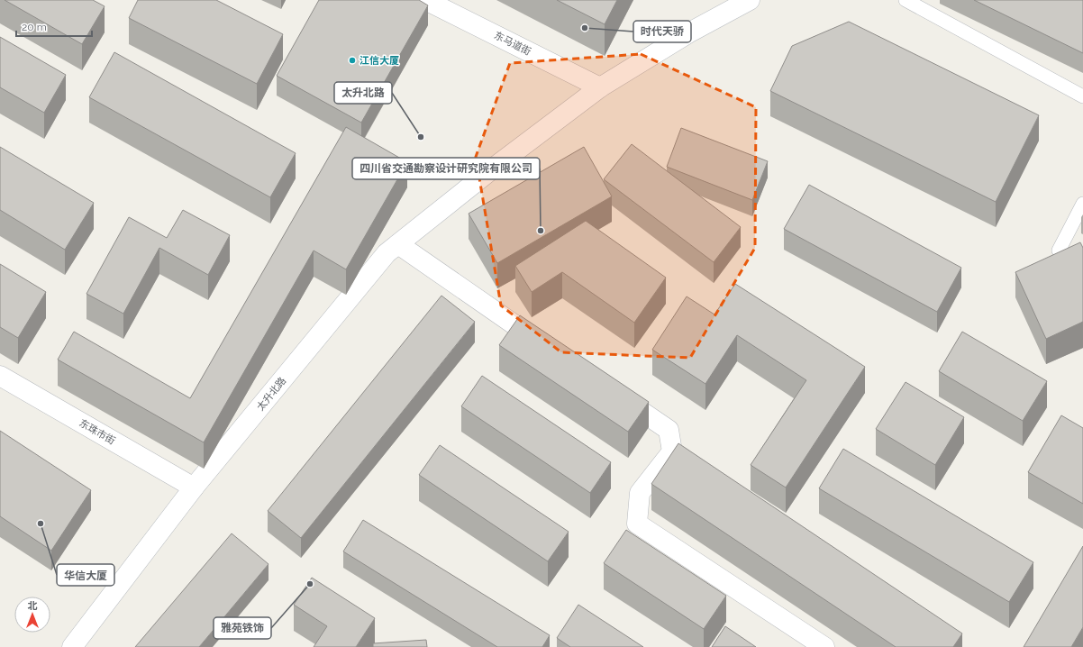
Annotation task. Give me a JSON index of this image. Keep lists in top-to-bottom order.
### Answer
{
  "streets": {
    "street": ["东马道街", "太升北路", "东珠市街"]
  },
  "crossings": [
    ["东马道街", "太升北路"],
    ["太升北路", "东珠市街"]
  ],
  "places": [
    "时代天骄",
    "江信大厦",
    "太升北路",
    "四川省交通勘察设计研究院有限公司",
    "华信大厦",
    "雅苑铁饰"
  ],
  "scale_bar": "20 m",
  "north": "top"
}
